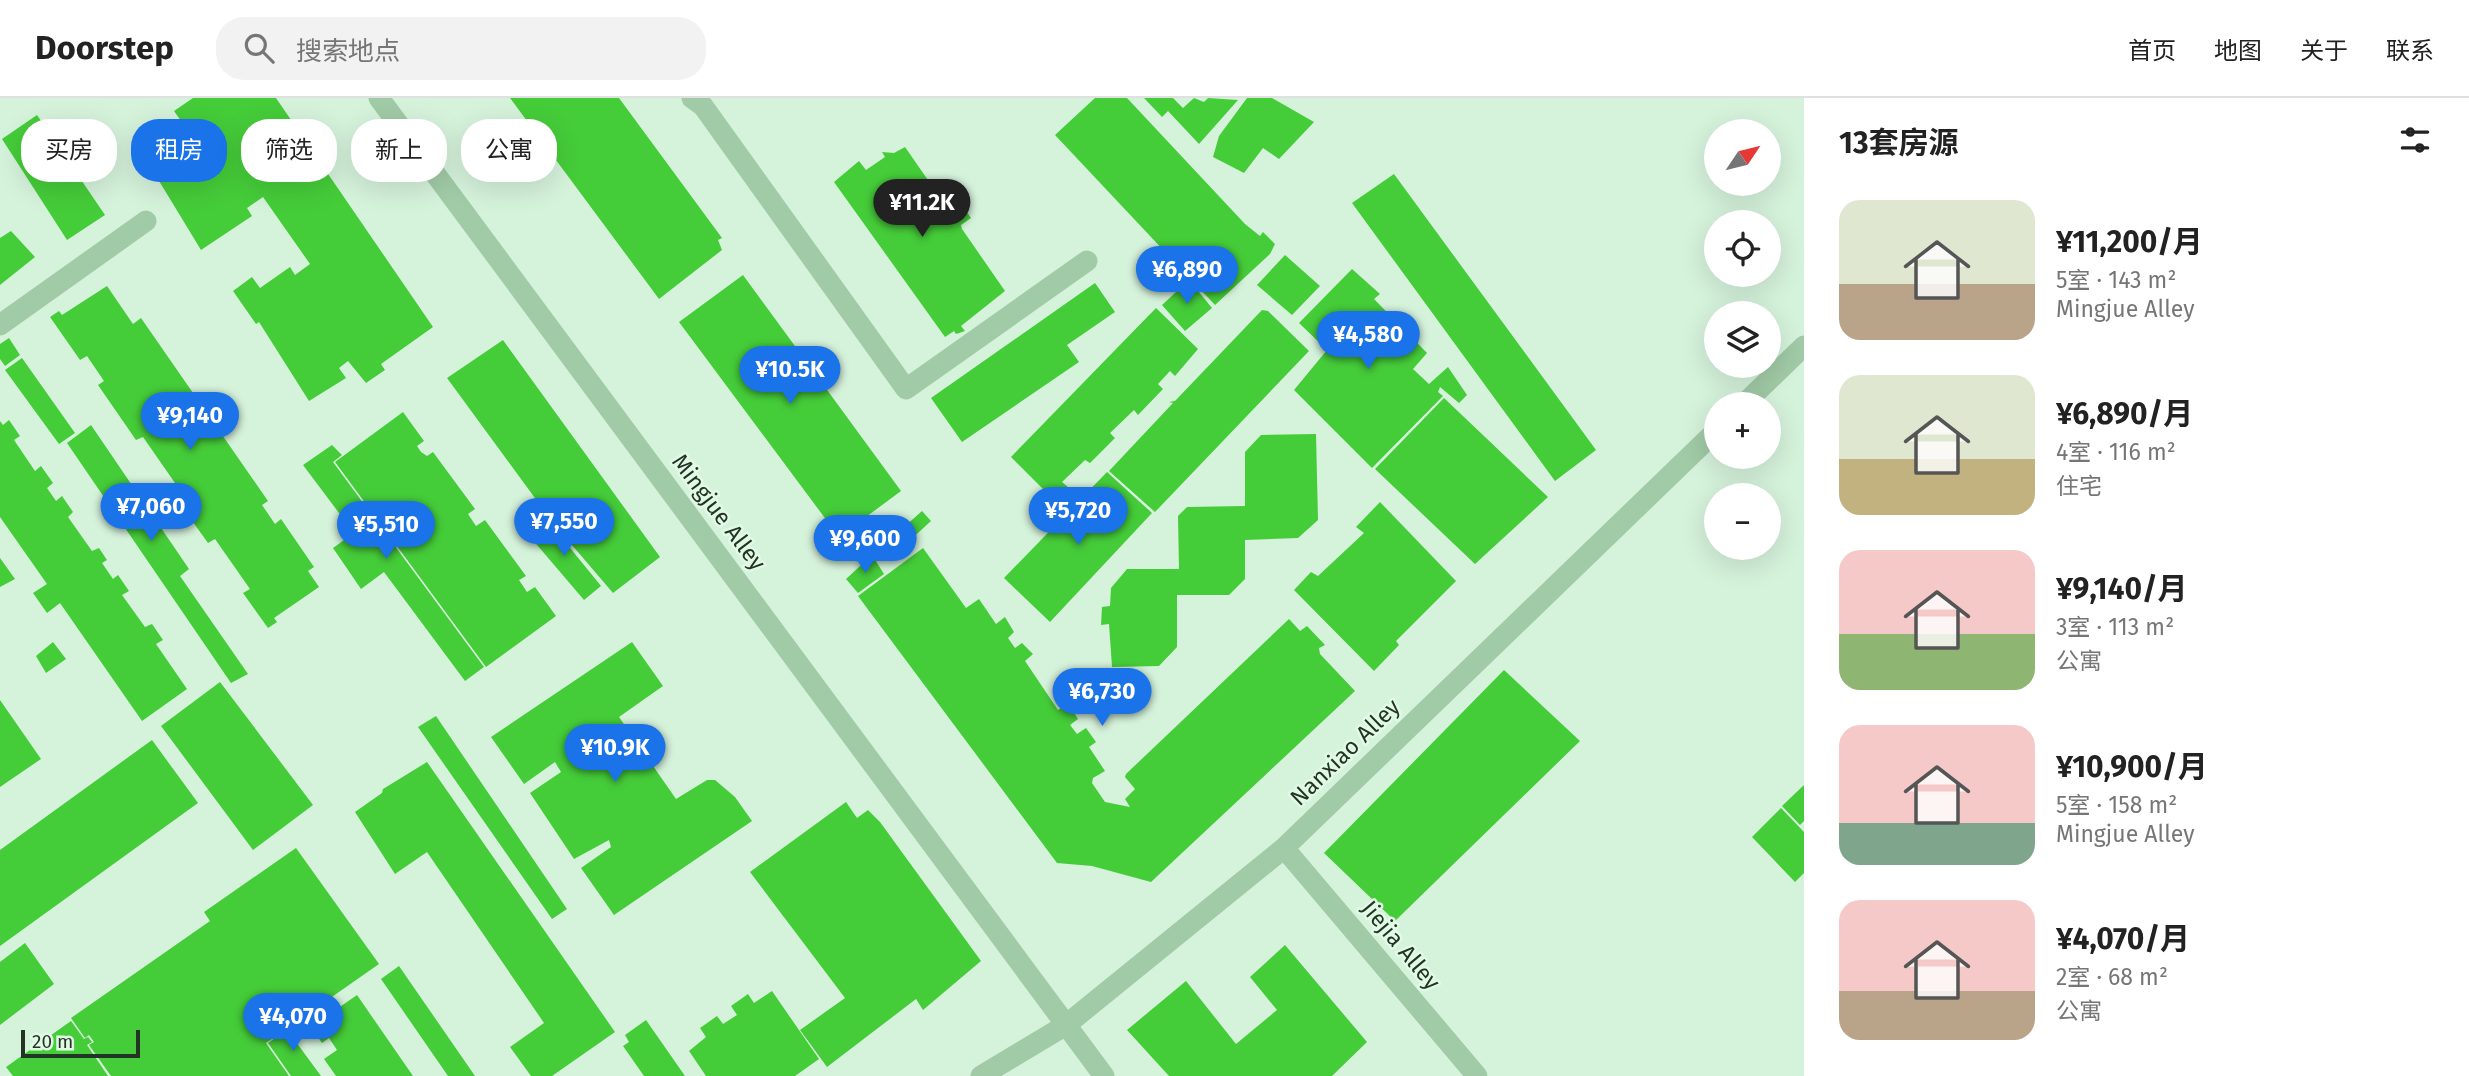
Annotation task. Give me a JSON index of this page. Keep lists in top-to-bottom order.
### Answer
{
  "streets": {
    "street": ["Mingjue Alley", "Nanxiao Alley", "Jiejia Alley"]
  },
  "crossings": [
    ["Mingjue Alley", "Nanxiao Alley"],
    ["Nanxiao Alley", "Jiejia Alley"]
  ],
  "scale_bar": "20 m",
  "north": "top right",
  "page": {
    "header": "Doorstep",
    "search": "搜索地点",
    "nav": [
      "首页",
      "地图",
      "关于",
      "联系"
    ],
    "heading": "13套房源",
    "map_buttons": ["+", "−"],
    "chip": [
      "买房",
      "租房",
      "筛选",
      "新上",
      "公寓"
    ],
    "price": [
      "¥11.2K",
      "¥6,890",
      "¥4,580",
      "¥10.5K",
      "¥9,140",
      "¥7,060",
      "¥5,720",
      "¥7,550",
      "¥5,510",
      "¥9,600",
      "¥6,730",
      "¥10.9K",
      "¥4,070"
    ],
    "list": [
      {
        "name": "¥11,200/月",
        "note": "5室 · 143 m² · Mingjue Alley"
      },
      {
        "name": "¥6,890/月",
        "note": "4室 · 116 m² · 住宅"
      },
      {
        "name": "¥9,140/月",
        "note": "3室 · 113 m² · 公寓"
      },
      {
        "name": "¥10,900/月",
        "note": "5室 · 158 m² · Mingjue Alley"
      },
      {
        "name": "¥4,070/月",
        "note": "2室 · 68 m² · 公寓"
      }
    ],
    "scale": "20 m"
  }
}
